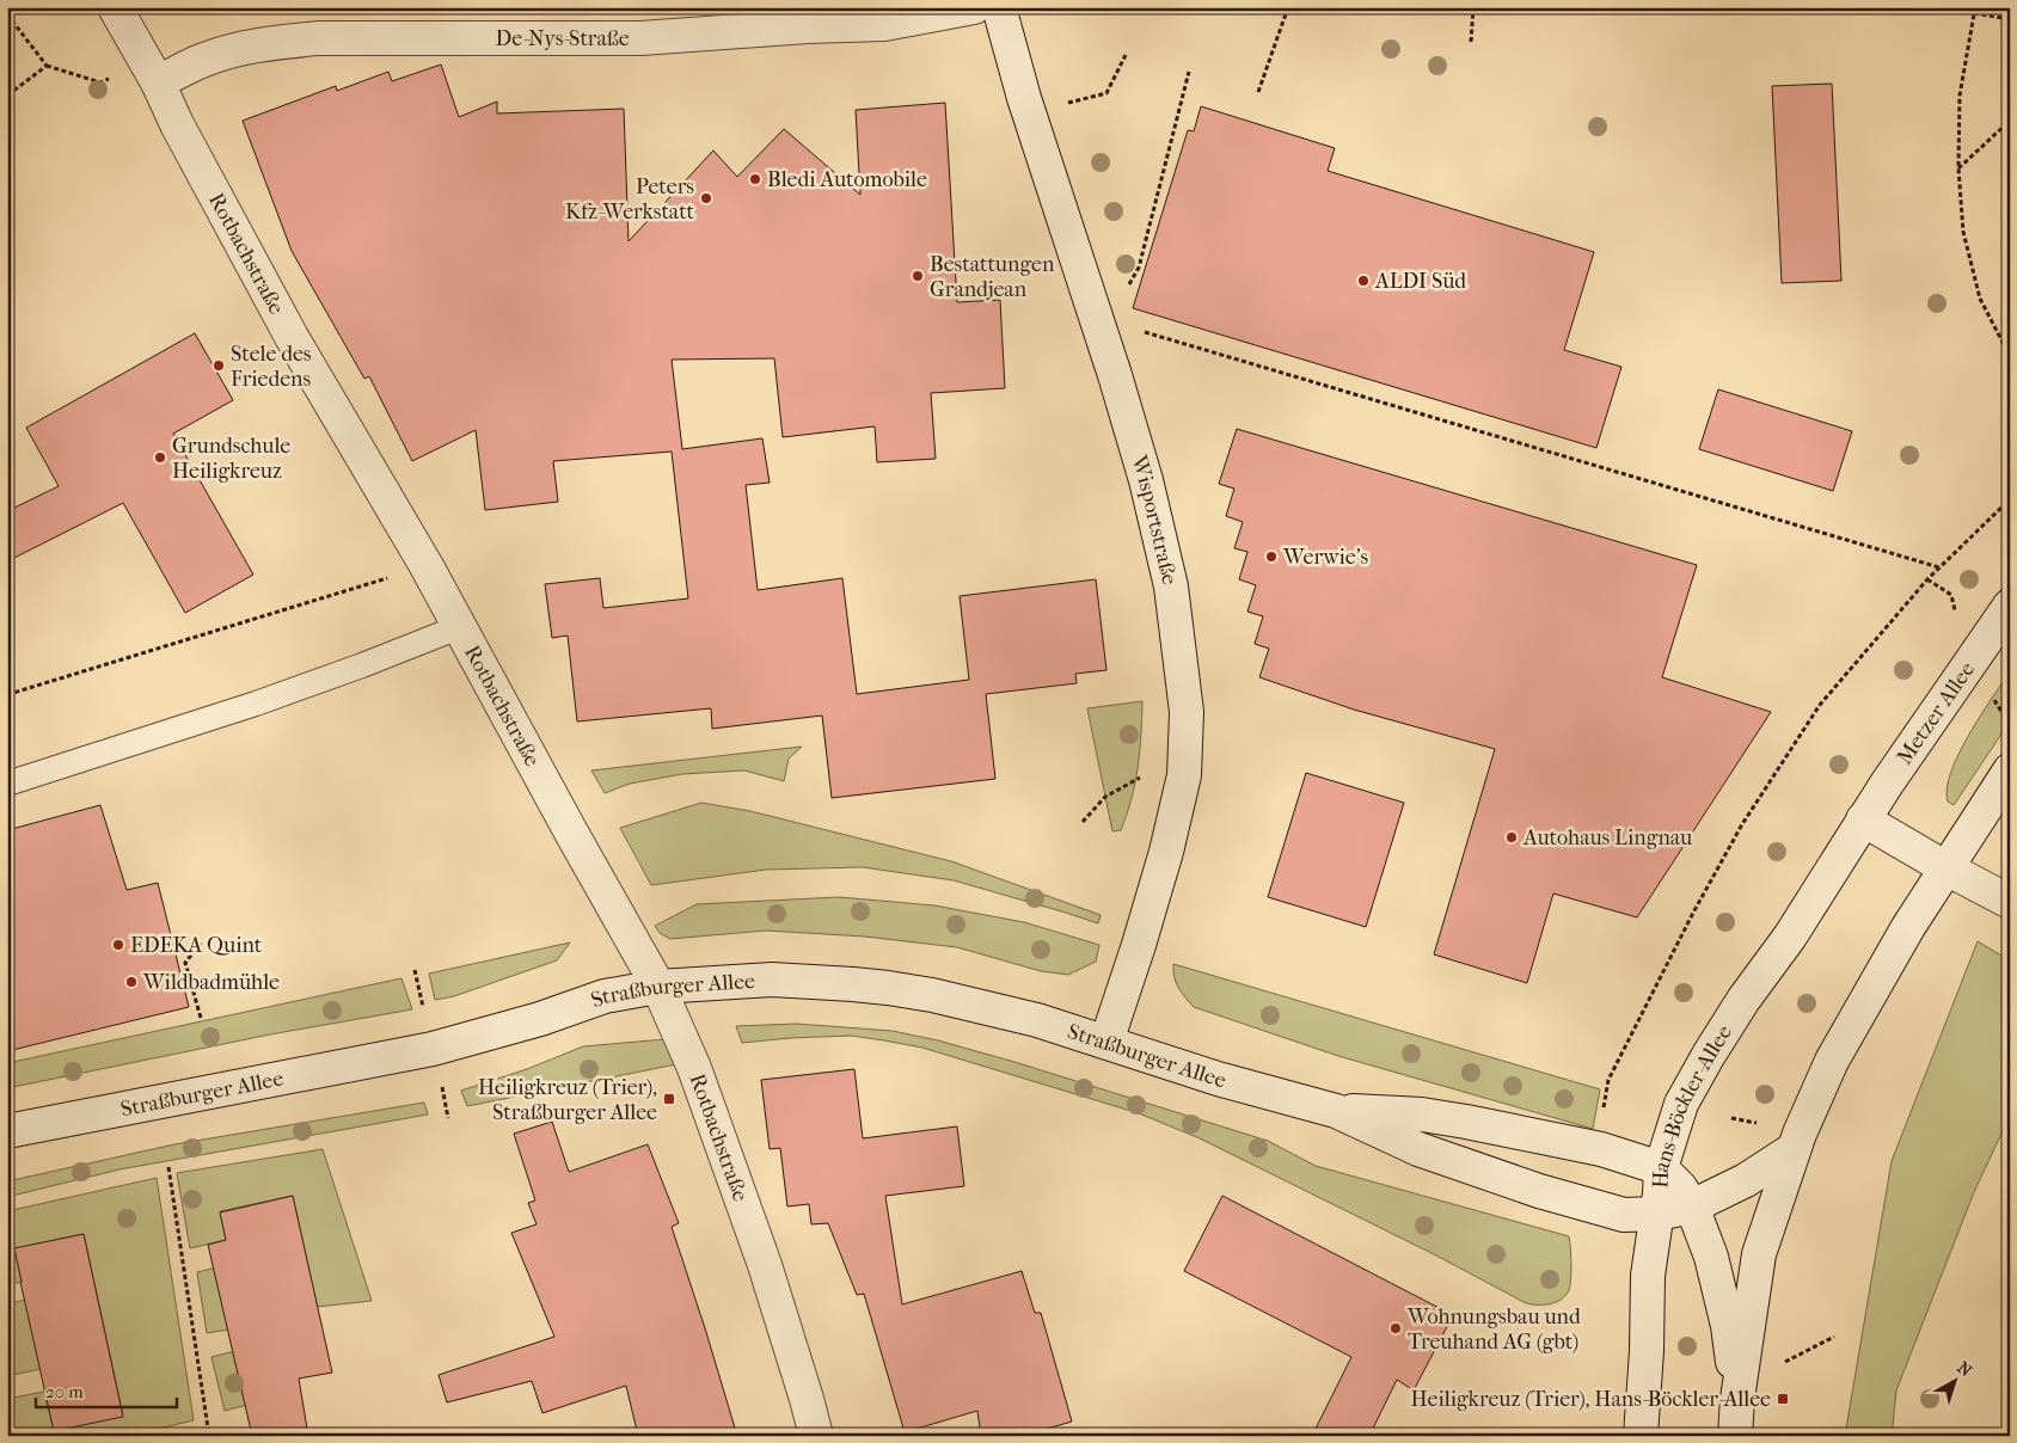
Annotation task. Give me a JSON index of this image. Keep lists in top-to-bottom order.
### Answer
{
  "streets": {
    "street": [
      "De-Nys-Straße",
      "Rotbachstraße",
      "Wisportstraße",
      "Metzer Allee",
      "Straßburger Allee",
      "Hans-Böckler-Allee"
    ]
  },
  "crossings": [
    ["De-Nys-Straße", "Rotbachstraße"],
    ["Rotbachstraße", "Straßburger Allee"],
    ["Wisportstraße", "Straßburger Allee"],
    ["Metzer Allee", "Hans-Böckler-Allee"],
    ["Straßburger Allee", "Hans-Böckler-Allee"]
  ],
  "places": {
    "other": [
      "Bledi Automobile",
      "Peters Kfz-Werkstatt",
      "Bestattungen Grandjean",
      "ALDI Süd",
      "Stele des Friedens",
      "Grundschule Heiligkreuz",
      "Werwie's",
      "Autohaus Lingnau",
      "EDEKA Quint",
      "Wildbadmühle",
      "Wohnungsbau und Treuhand AG (gbt)"
    ],
    "transit": ["Heiligkreuz (Trier), Straßburger Allee", "Heiligkreuz (Trier), Hans-Böckler-Allee"]
  },
  "scale_bar": "20 m",
  "north": "top right"
}
